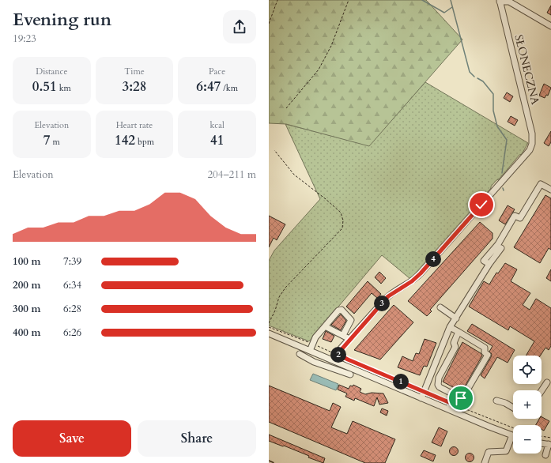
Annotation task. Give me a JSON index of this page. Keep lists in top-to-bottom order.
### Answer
{
  "streets": {
    "street": ["SŁONECZNA"]
  },
  "page": {
    "heading": ["Evening run", "19:23"],
    "stats": [
      ["Distance", "0.51 km"],
      ["Time", "3:28"],
      ["Pace", "6:47 /km"],
      ["Elevation", "7 m"],
      ["Heart rate", "142 bpm"],
      ["kcal", "41"]
    ],
    "chart": ["Elevation", "204–211 m"],
    "list": [
      {
        "name": "100 m",
        "note": "7:39"
      },
      {
        "name": "200 m",
        "note": "6:34"
      },
      {
        "name": "300 m",
        "note": "6:28"
      },
      {
        "name": "400 m",
        "note": "6:26"
      }
    ],
    "pins": [
      "4",
      "3",
      "2",
      "1"
    ],
    "map_buttons": ["+", "−"],
    "buttons": ["Save", "Share"]
  }
}
